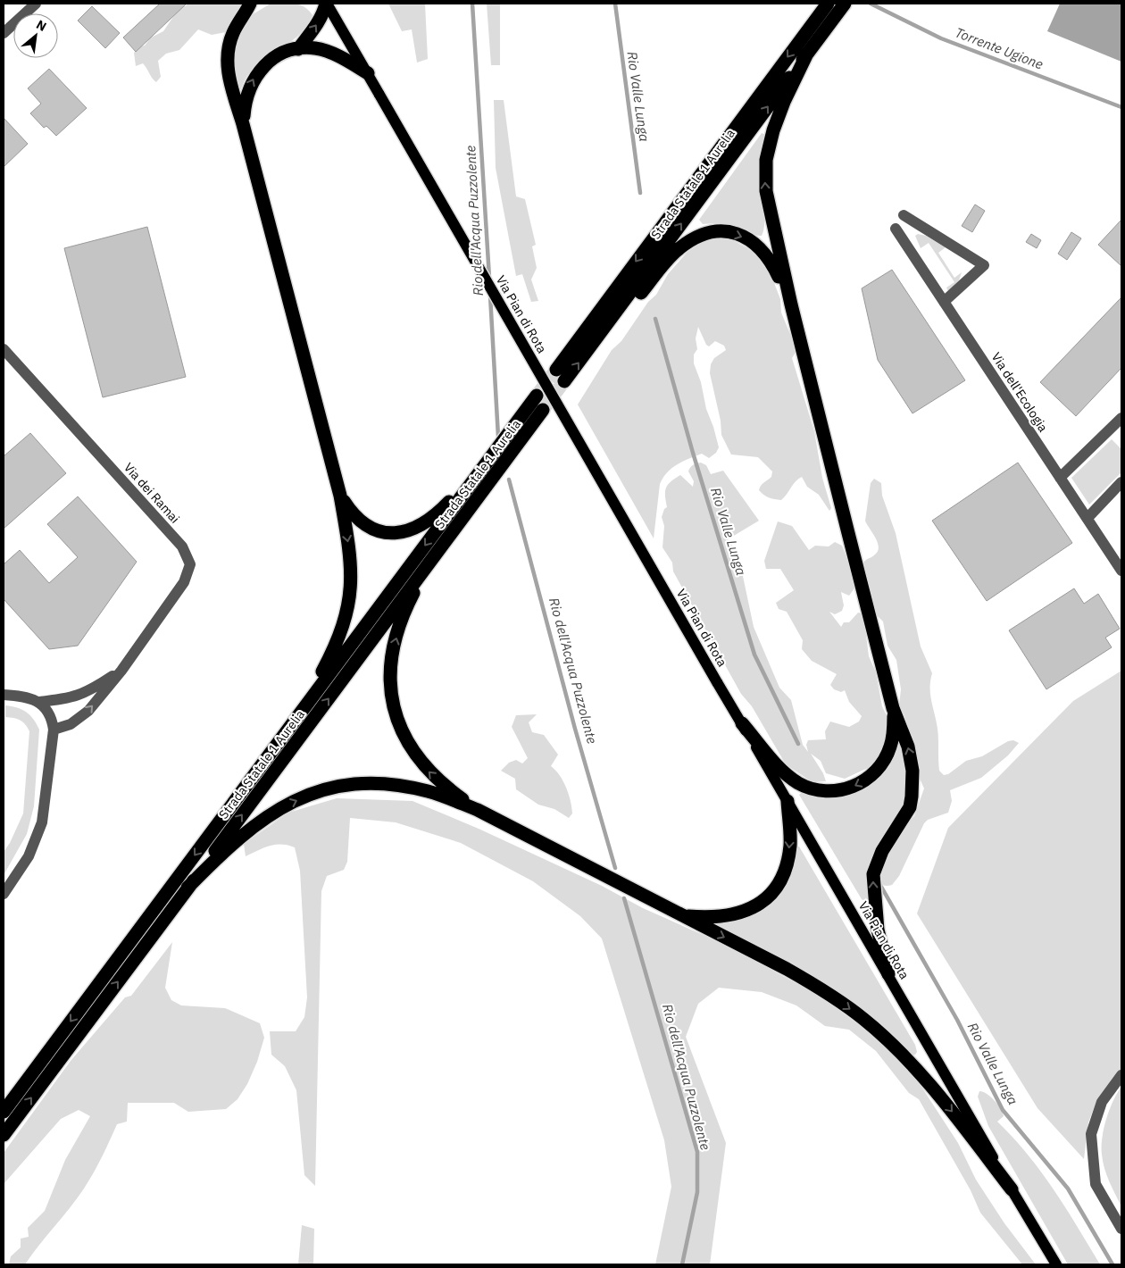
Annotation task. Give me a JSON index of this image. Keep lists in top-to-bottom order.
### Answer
{
  "streets": {
    "highway": ["Strada Statale 1 Aurelia"],
    "main road": ["Via Pian di Rota"],
    "street": ["Via dell'Ecologia", "Via dei Ramai"]
  },
  "water": ["Torrente Ugione", "Rio Valle Lunga", "Rio dell'Acqua Puzzolente"],
  "north": "top right"
}
